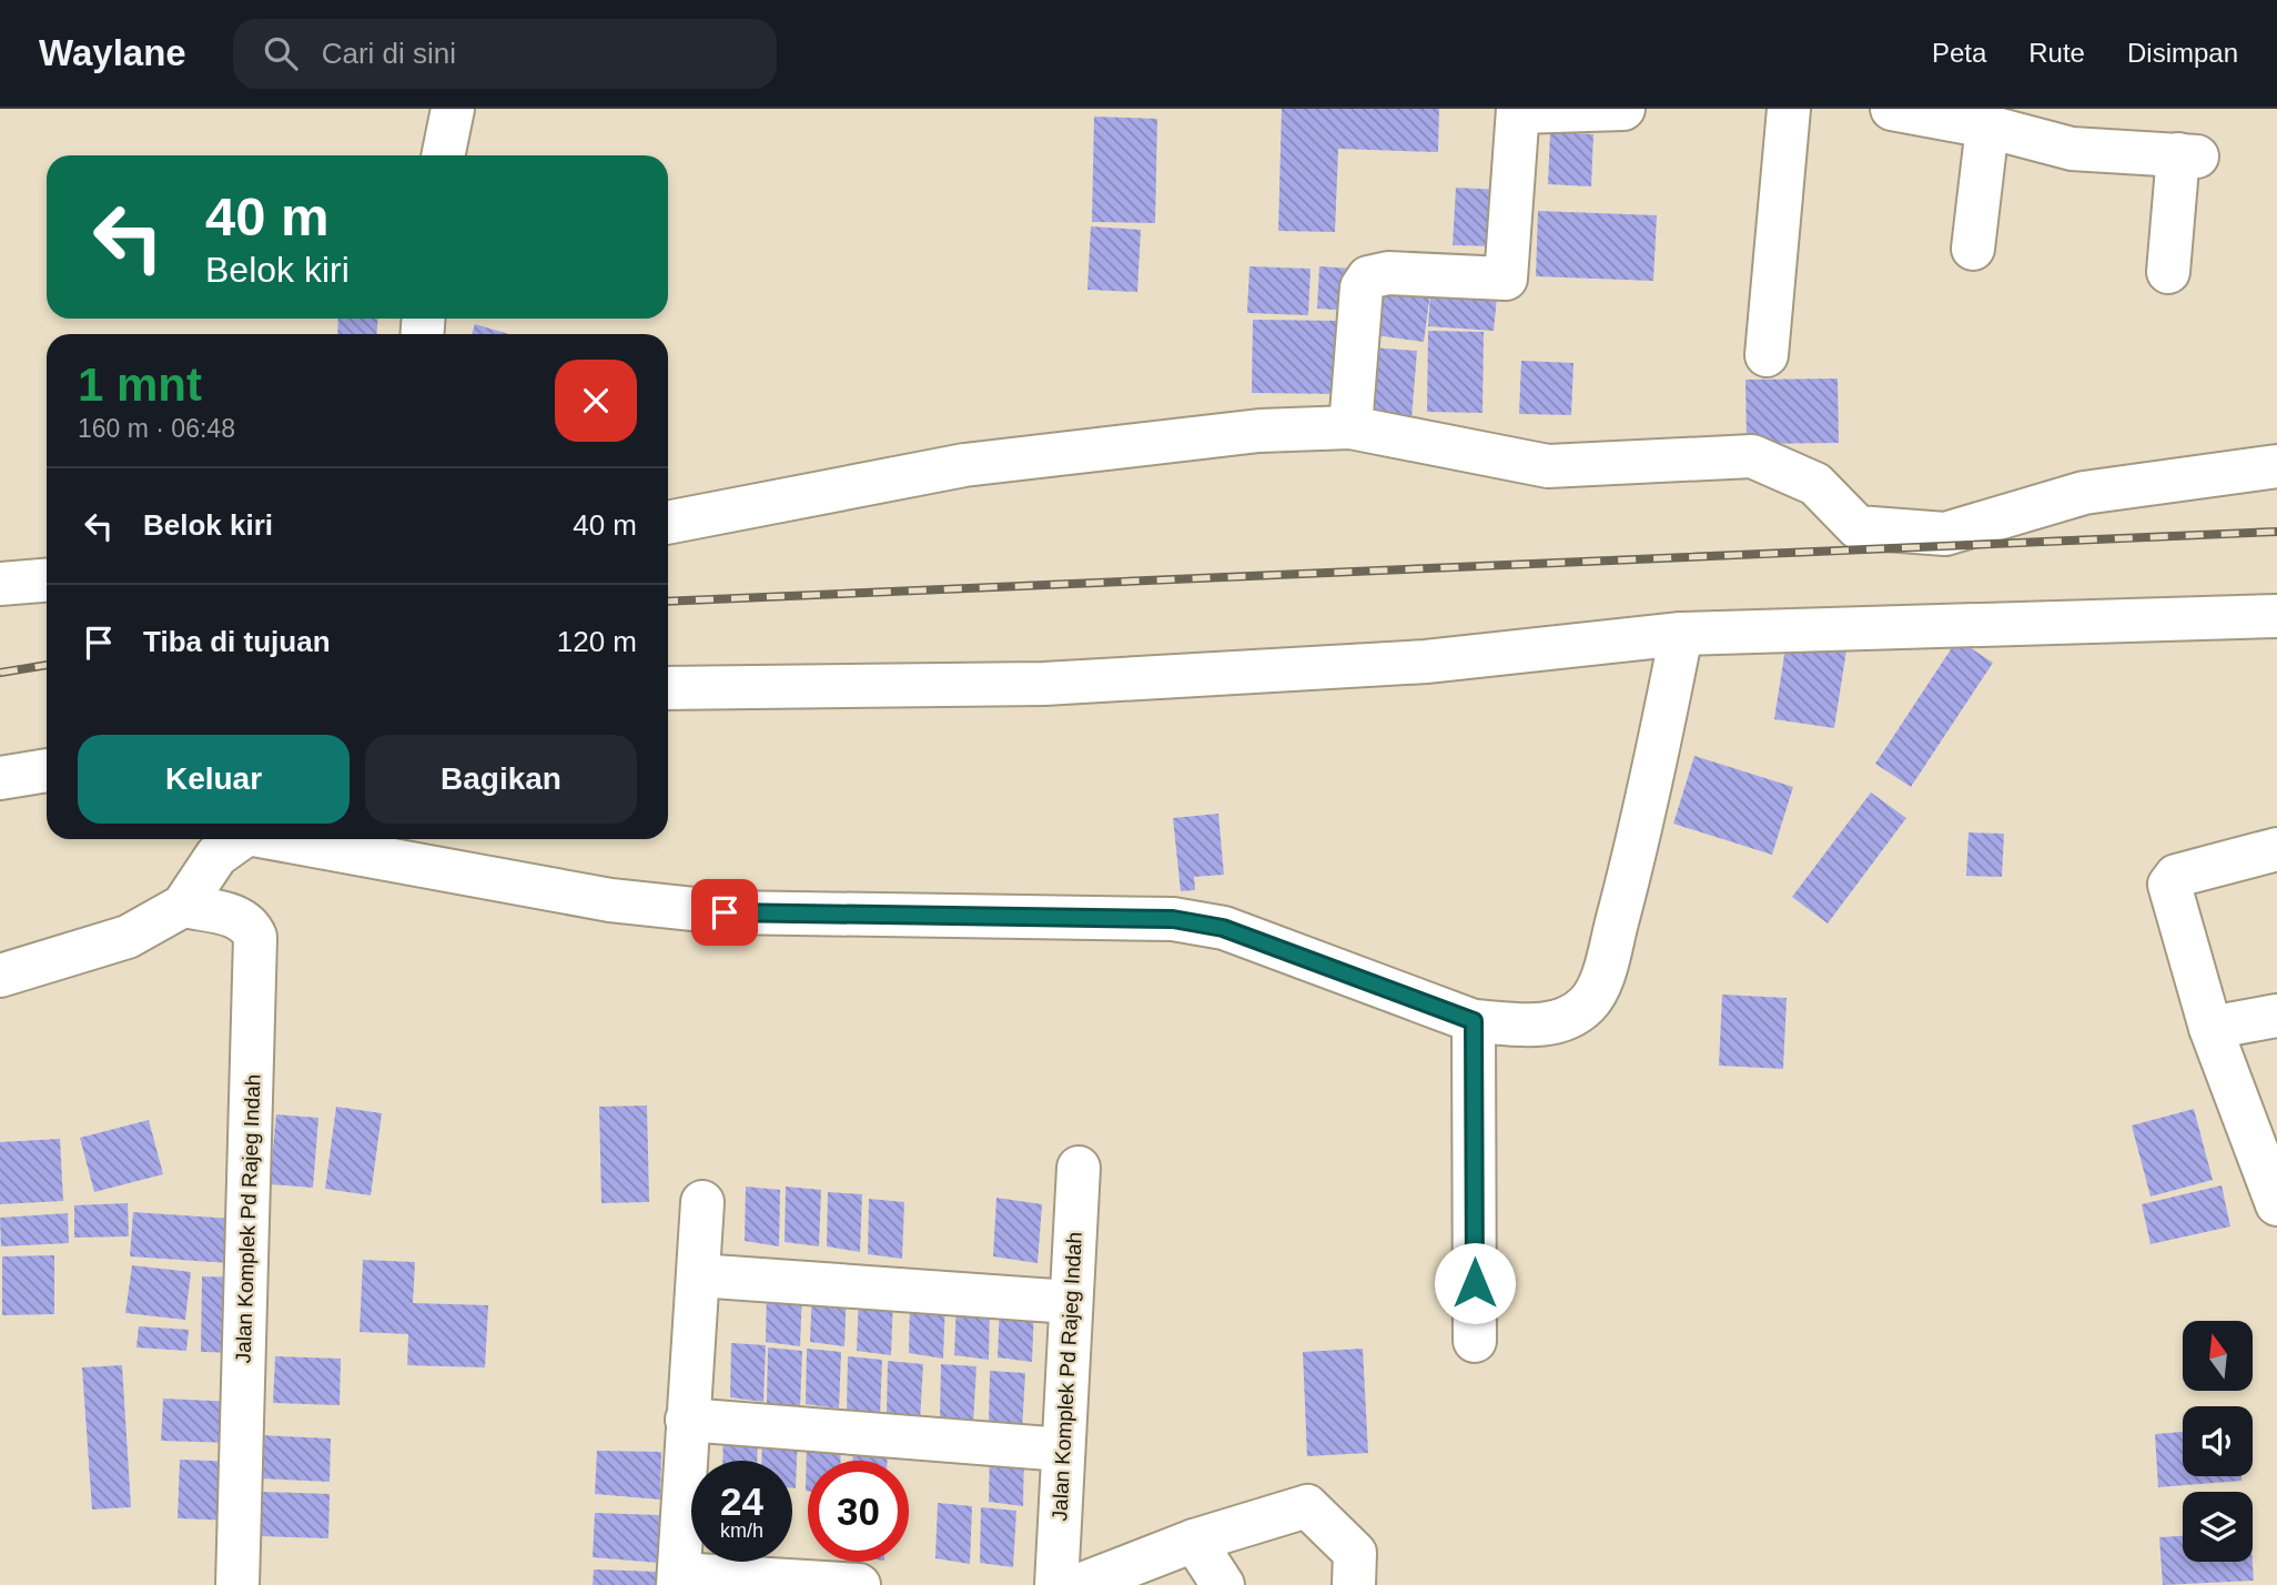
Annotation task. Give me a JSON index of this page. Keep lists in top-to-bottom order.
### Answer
{
  "streets": {
    "street": ["Jalan Komplek Pd Rajeg Indah"]
  },
  "north": "top",
  "page": {
    "header": "Waylane",
    "search": "Cari di sini",
    "nav": ["Peta", "Rute", "Disimpan"],
    "turn": ["40 m", "Belok kiri"],
    "heading": ["1 mnt", "160 m · 06:48"],
    "list": [
      {
        "name": "Belok kiri",
        "value": "40 m"
      },
      {
        "name": "Tiba di tujuan",
        "value": "120 m"
      }
    ],
    "buttons": ["Keluar", "Bagikan"],
    "speed": "24 km/h",
    "limit": "30"
  }
}
